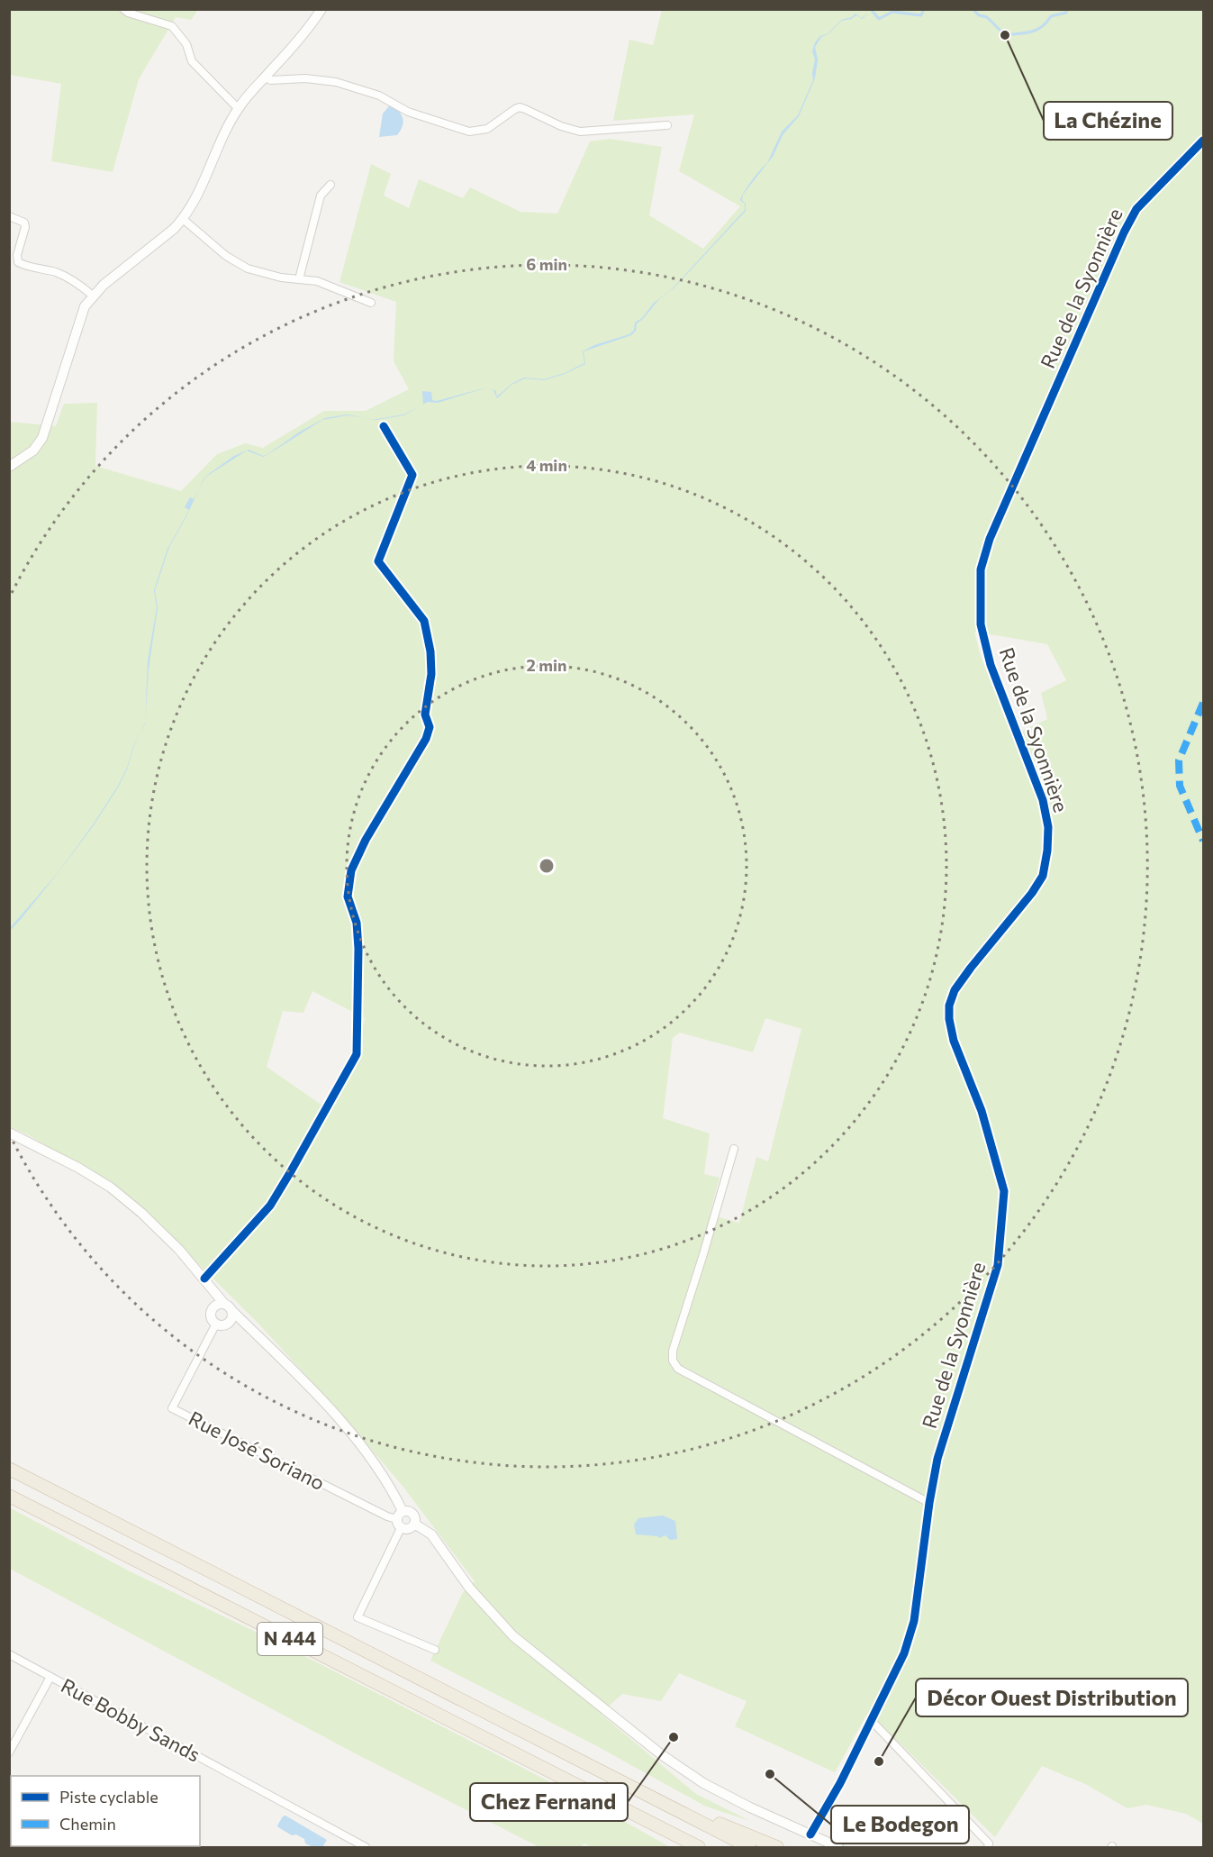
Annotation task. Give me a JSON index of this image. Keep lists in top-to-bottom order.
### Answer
{
  "streets": {
    "highway": ["N 444"],
    "street": ["Rue de la Syonnière", "Rue José Soriano", "Rue Bobby Sands"]
  },
  "places": [
    "La Chézine",
    "Chez Fernand",
    "Décor Ouest Distribution",
    "Le Bodegon"
  ],
  "legend": ["Piste cyclable", "Chemin"],
  "rings": ["6 min", "4 min", "2 min"]
}
